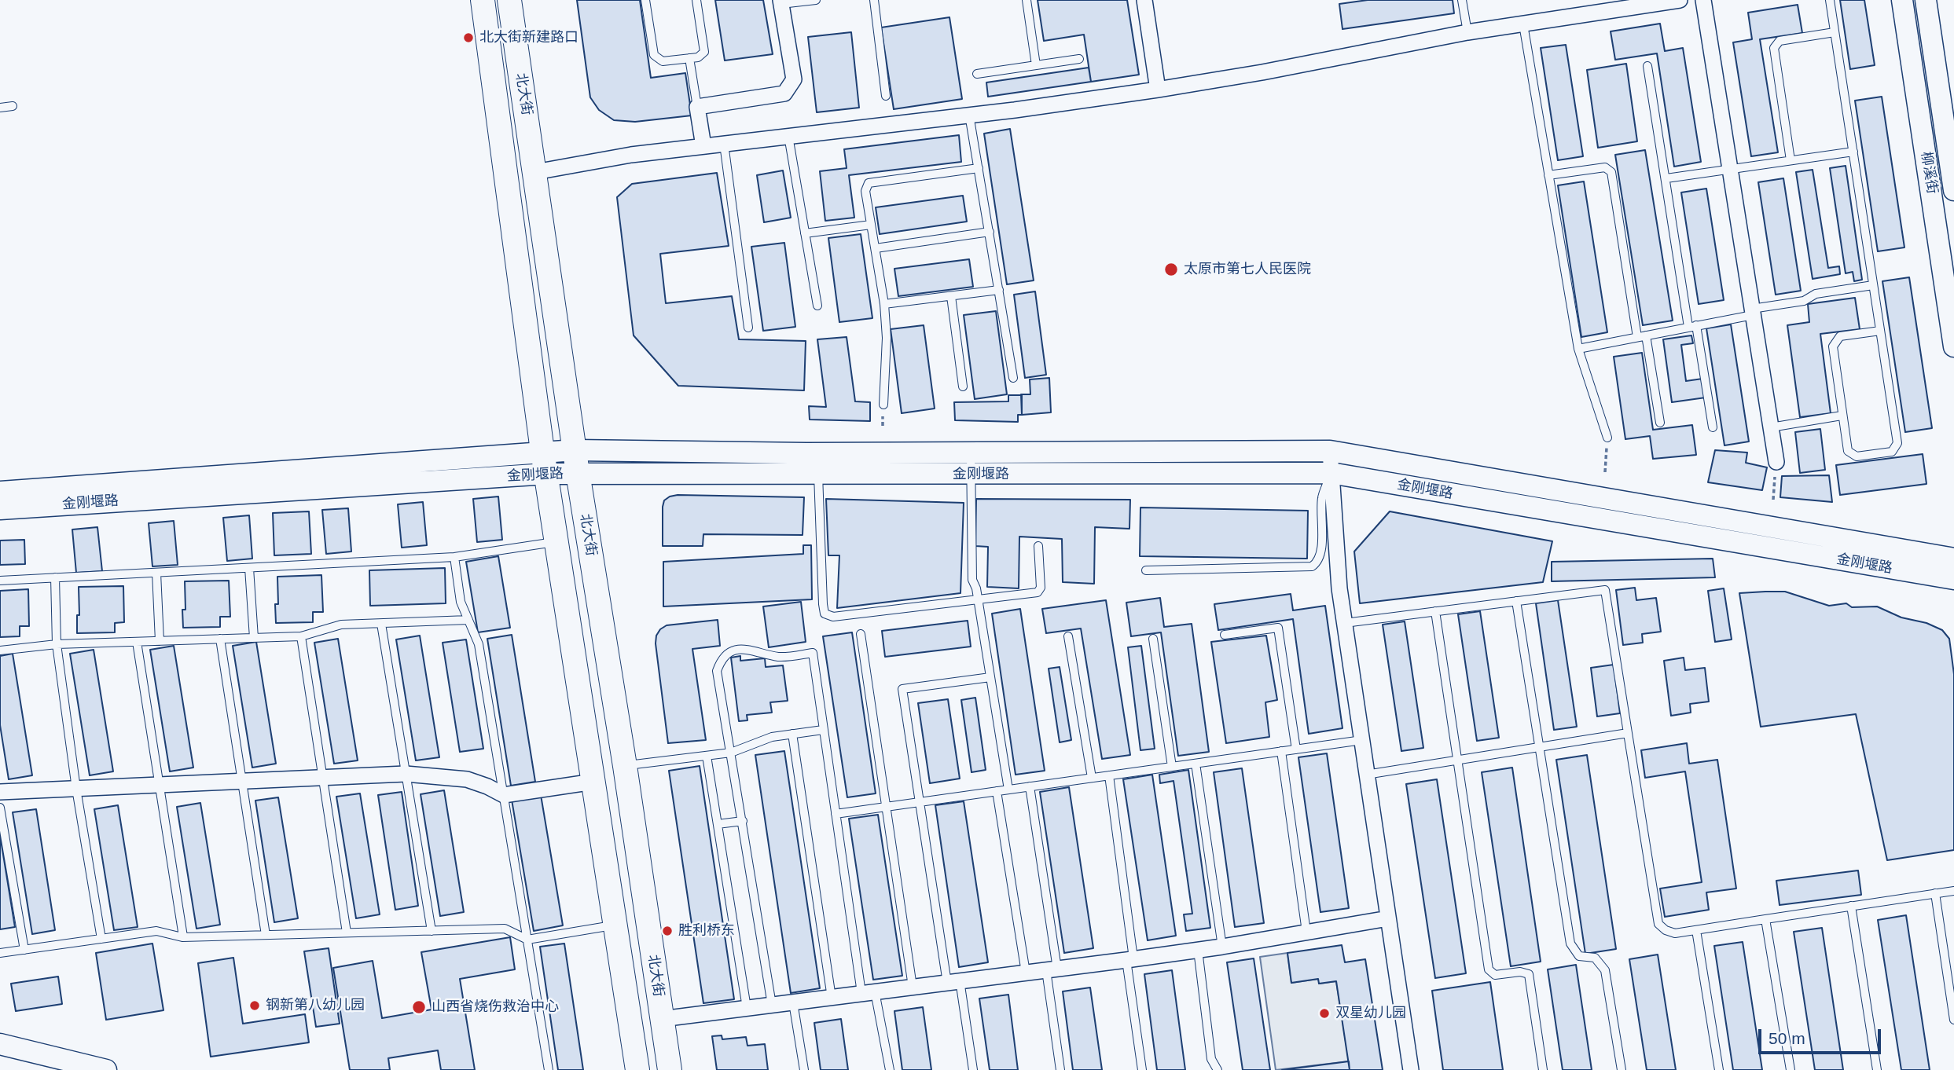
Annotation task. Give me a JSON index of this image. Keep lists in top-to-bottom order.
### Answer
{
  "streets": {
    "main road": ["北大街", "柳溪街", "金刚堰路"]
  },
  "crossings": [
    ["北大街", "金刚堰路"]
  ],
  "places": [
    "北大街新建路口",
    "太原市第七人民医院",
    "胜利桥东",
    "钢新第八幼儿园",
    "山西省烧伤救治中心",
    "双星幼儿园"
  ],
  "scale_bar": "50 m"
}
